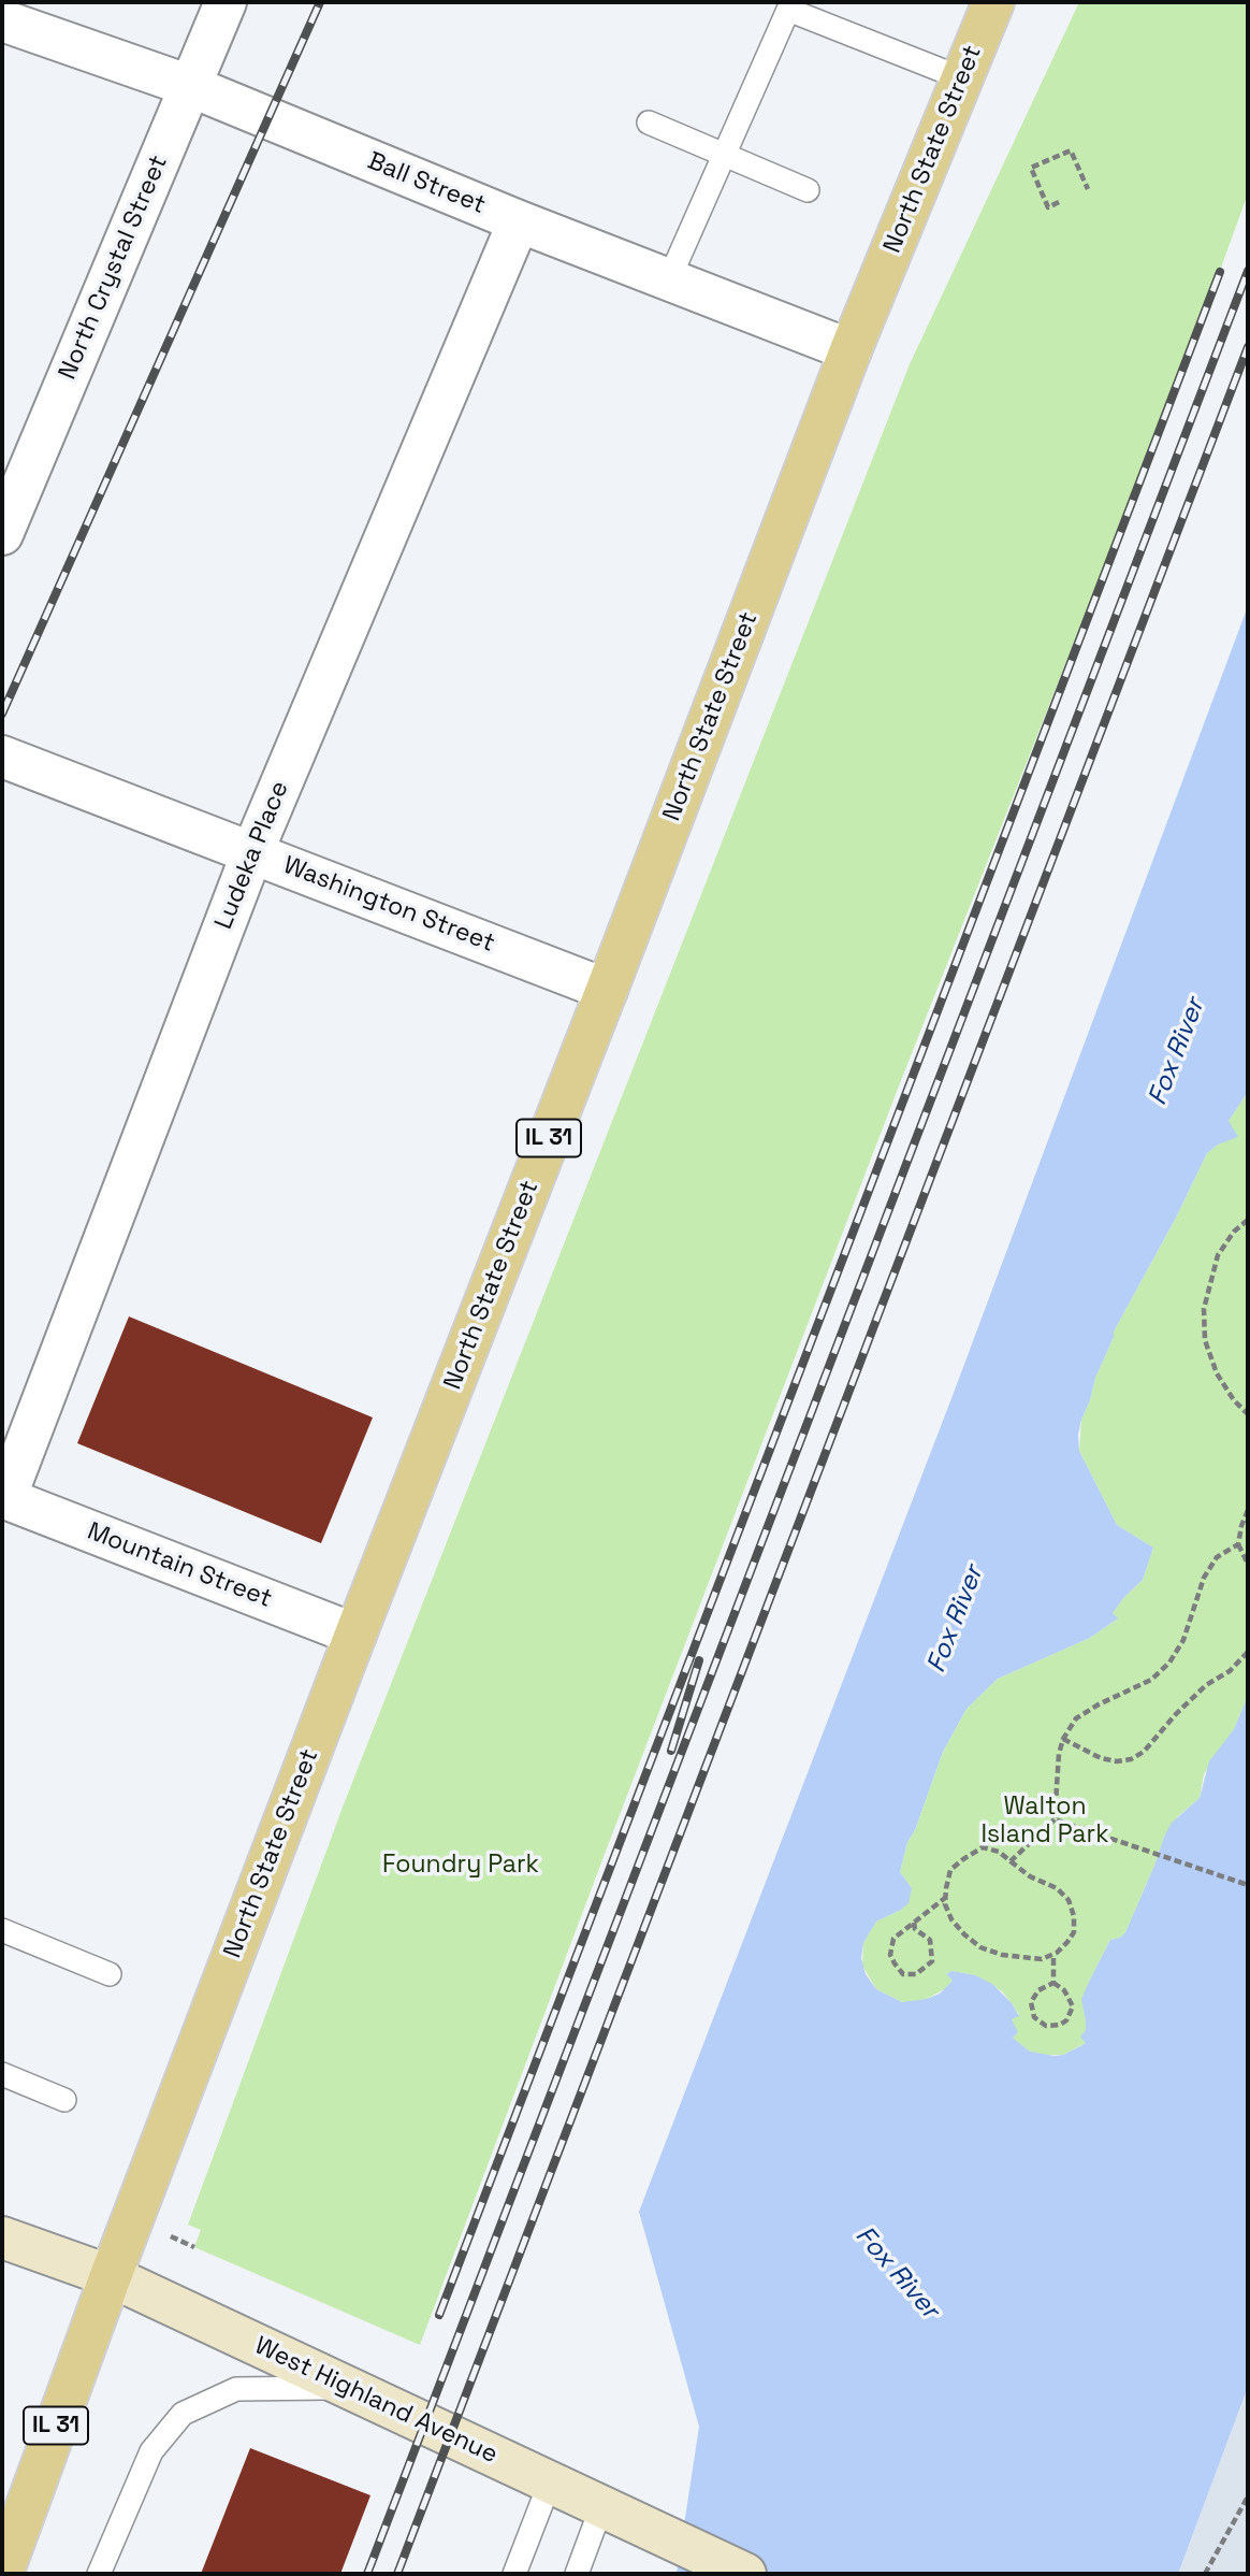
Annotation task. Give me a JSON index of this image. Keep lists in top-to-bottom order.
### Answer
{
  "streets": {
    "main road": ["North State Street", "IL 31", "West Highland Avenue"],
    "street": [
      "Ball Street",
      "North Crystal Street",
      "Ludeka Place",
      "Washington Street",
      "Mountain Street"
    ]
  },
  "crossings": [
    ["North State Street", "Ball Street"],
    ["North State Street", "Washington Street"],
    ["North State Street", "Mountain Street"],
    ["North State Street", "West Highland Avenue"],
    ["Ball Street", "North Crystal Street"],
    ["Ball Street", "Ludeka Place"],
    ["Ludeka Place", "Washington Street"],
    ["Ludeka Place", "Mountain Street"]
  ],
  "water": ["Fox River"],
  "parks": ["Walton Island Park", "Foundry Park"]
}
